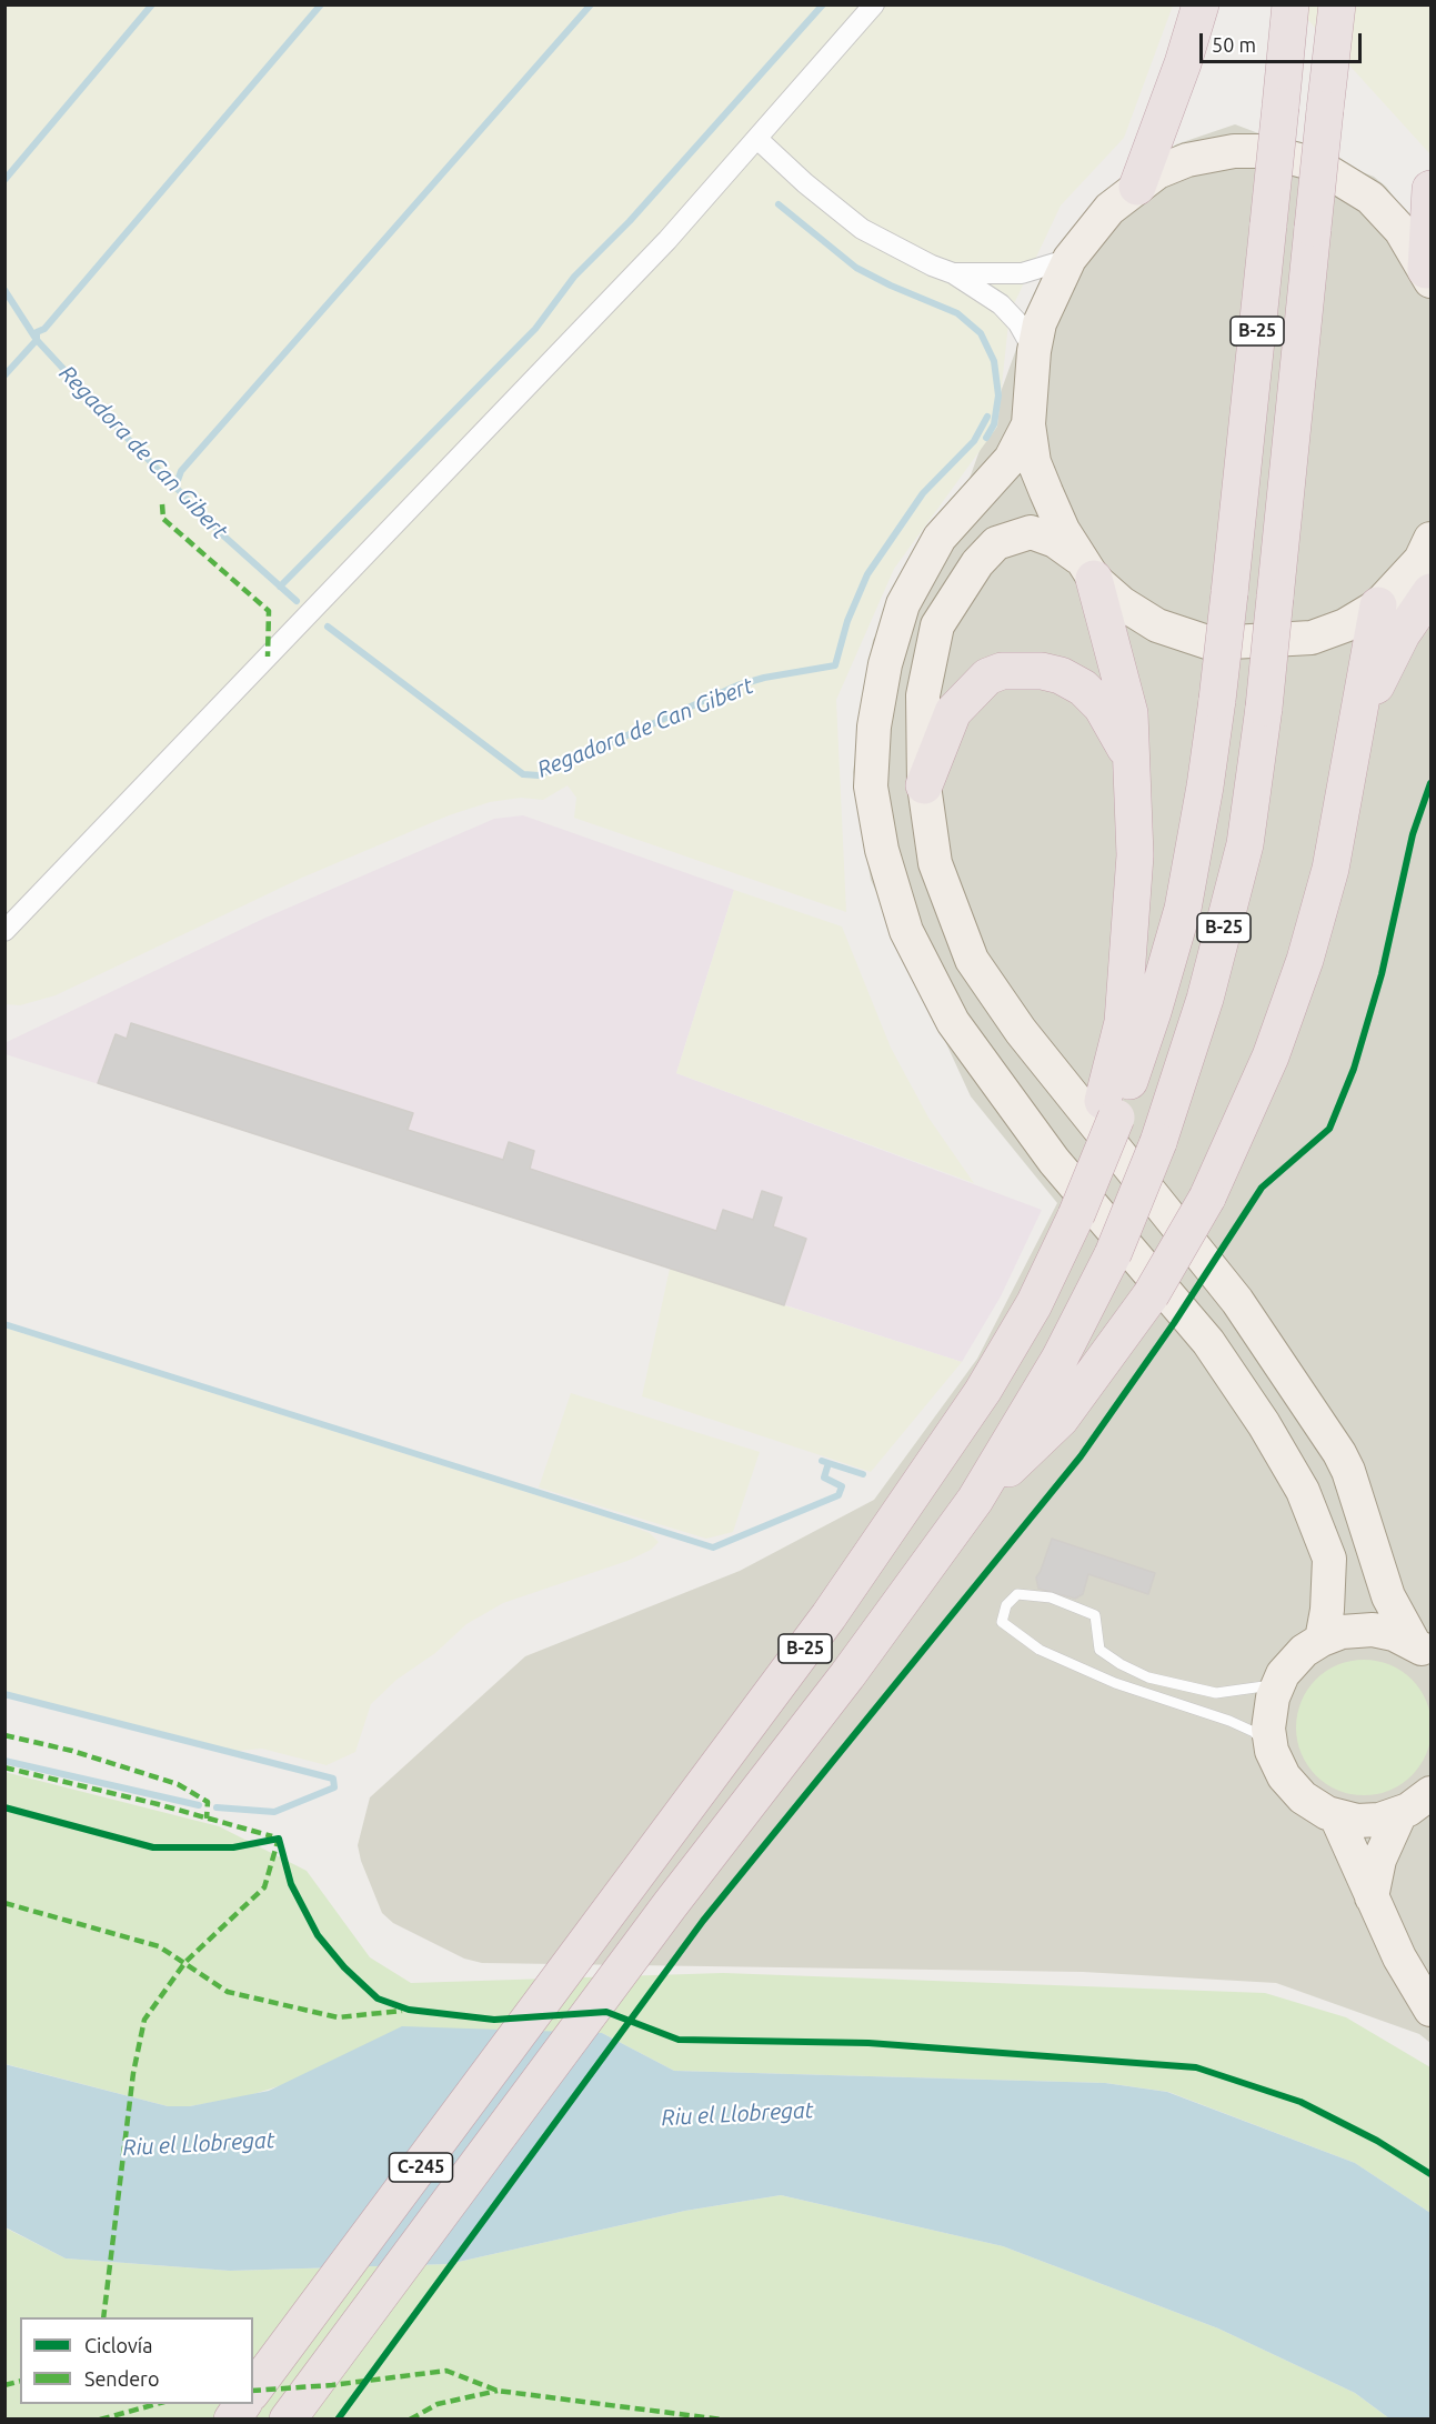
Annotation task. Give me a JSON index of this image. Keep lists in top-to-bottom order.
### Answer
{
  "streets": {
    "highway": ["B-25", "C-245"]
  },
  "crossings": [
    ["B-25", "C-245"]
  ],
  "water": ["Regadora de Can Gibert", "Riu el Llobregat"],
  "legend": ["Ciclovía", "Sendero"],
  "scale_bar": "50 m"
}
